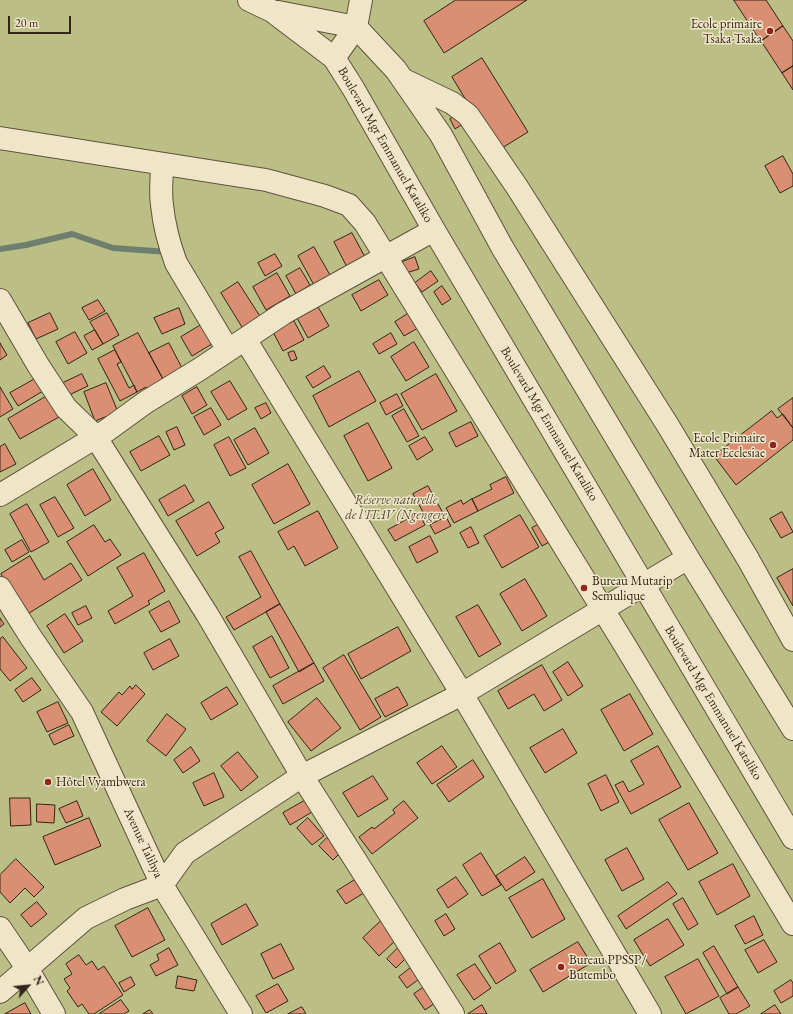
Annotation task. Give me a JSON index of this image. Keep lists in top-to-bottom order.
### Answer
{
  "streets": {
    "street": ["Boulevard Mgr Emmanuel Kataliko", "Avenue Talihya"]
  },
  "parks": ["Réserve naturelle de l'ITAV (Ngengere"],
  "places": [
    "Ecole primaire Tsaka-Tsaka",
    "Ecole Primaire Mater Ecclesiae",
    "Bureau Mutarip Semulique",
    "Hôtel Vyambwera",
    "Bureau PPSSP/ Butembo"
  ],
  "scale_bar": "20 m",
  "north": "top right"
}
